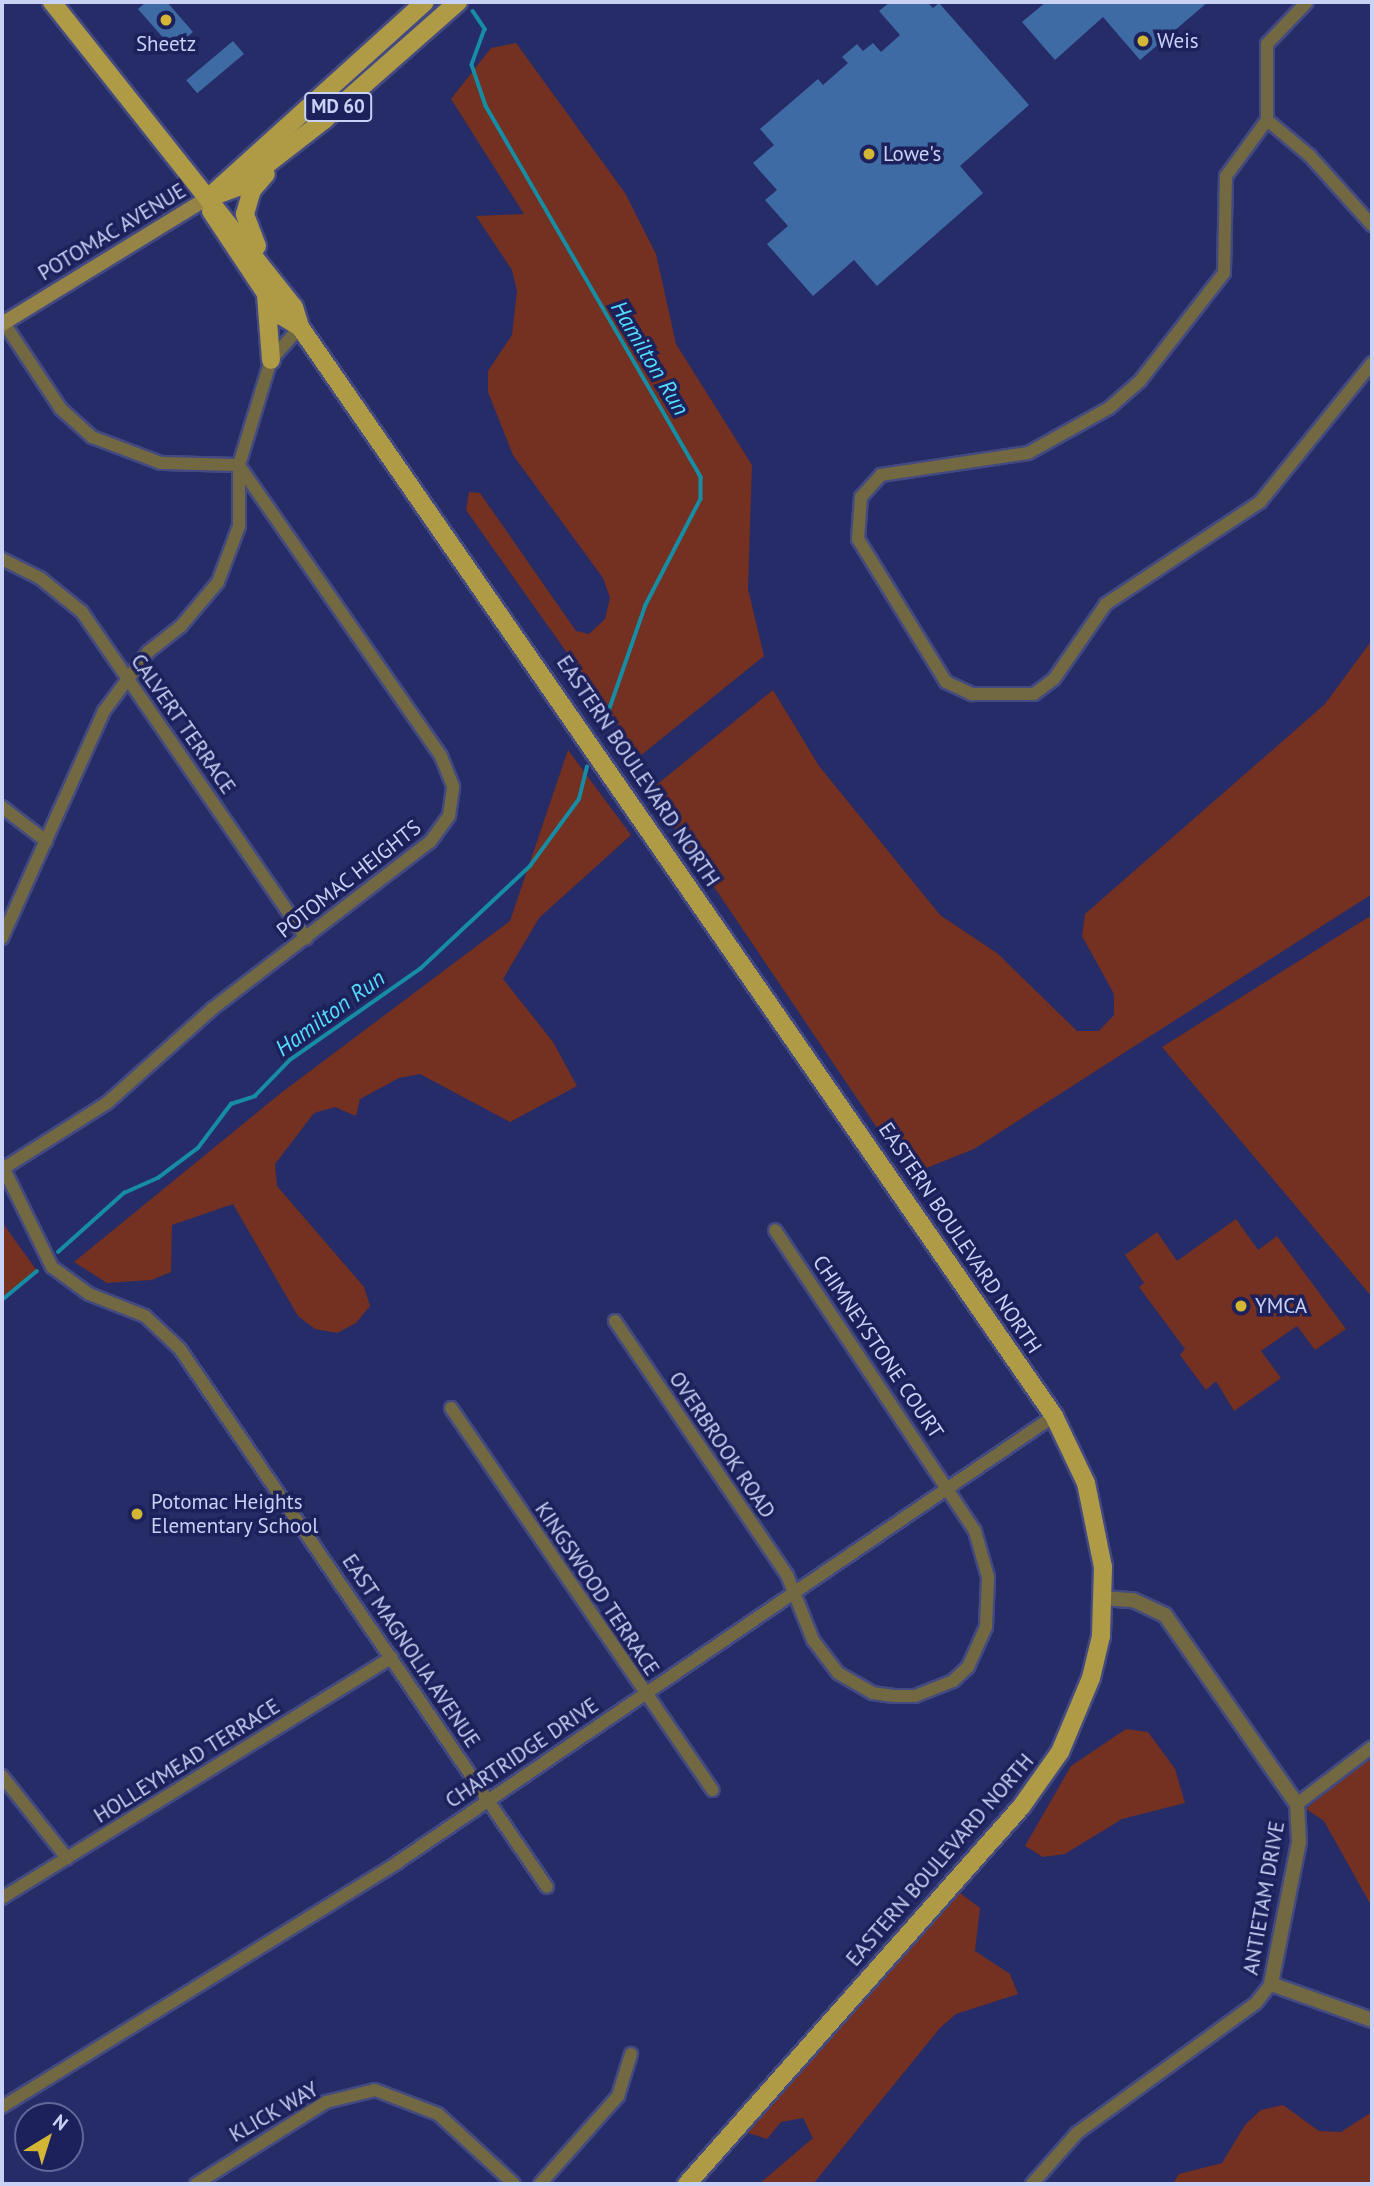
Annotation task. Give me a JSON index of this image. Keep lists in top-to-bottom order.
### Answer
{
  "streets": {
    "main road": ["MD 60", "POTOMAC AVENUE", "EASTERN BOULEVARD NORTH"],
    "street": [
      "CALVERT TERRACE",
      "POTOMAC HEIGHTS",
      "CHIMNEYSTONE COURT",
      "OVERBROOK ROAD",
      "KINGSWOOD TERRACE",
      "EAST MAGNOLIA AVENUE",
      "CHARTRIDGE DRIVE",
      "HOLLEYMEAD TERRACE",
      "ANTIETAM DRIVE",
      "KLICK WAY"
    ]
  },
  "crossings": [
    ["MD 60", "POTOMAC AVENUE"],
    ["MD 60", "EASTERN BOULEVARD NORTH"],
    ["POTOMAC AVENUE", "EASTERN BOULEVARD NORTH"],
    ["CALVERT TERRACE", "POTOMAC HEIGHTS"],
    ["EASTERN BOULEVARD NORTH", "CHARTRIDGE DRIVE"],
    ["EASTERN BOULEVARD NORTH", "ANTIETAM DRIVE"],
    ["POTOMAC HEIGHTS", "EAST MAGNOLIA AVENUE"],
    ["CHIMNEYSTONE COURT", "OVERBROOK ROAD"],
    ["CHIMNEYSTONE COURT", "CHARTRIDGE DRIVE"],
    ["OVERBROOK ROAD", "CHARTRIDGE DRIVE"],
    ["KINGSWOOD TERRACE", "CHARTRIDGE DRIVE"],
    ["EAST MAGNOLIA AVENUE", "CHARTRIDGE DRIVE"],
    ["EAST MAGNOLIA AVENUE", "HOLLEYMEAD TERRACE"]
  ],
  "water": ["Hamilton Run"],
  "places": [
    "Sheetz",
    "Weis",
    "Lowe's",
    "YMCA",
    "Potomac Heights Elementary School"
  ],
  "north": "top right"
}
